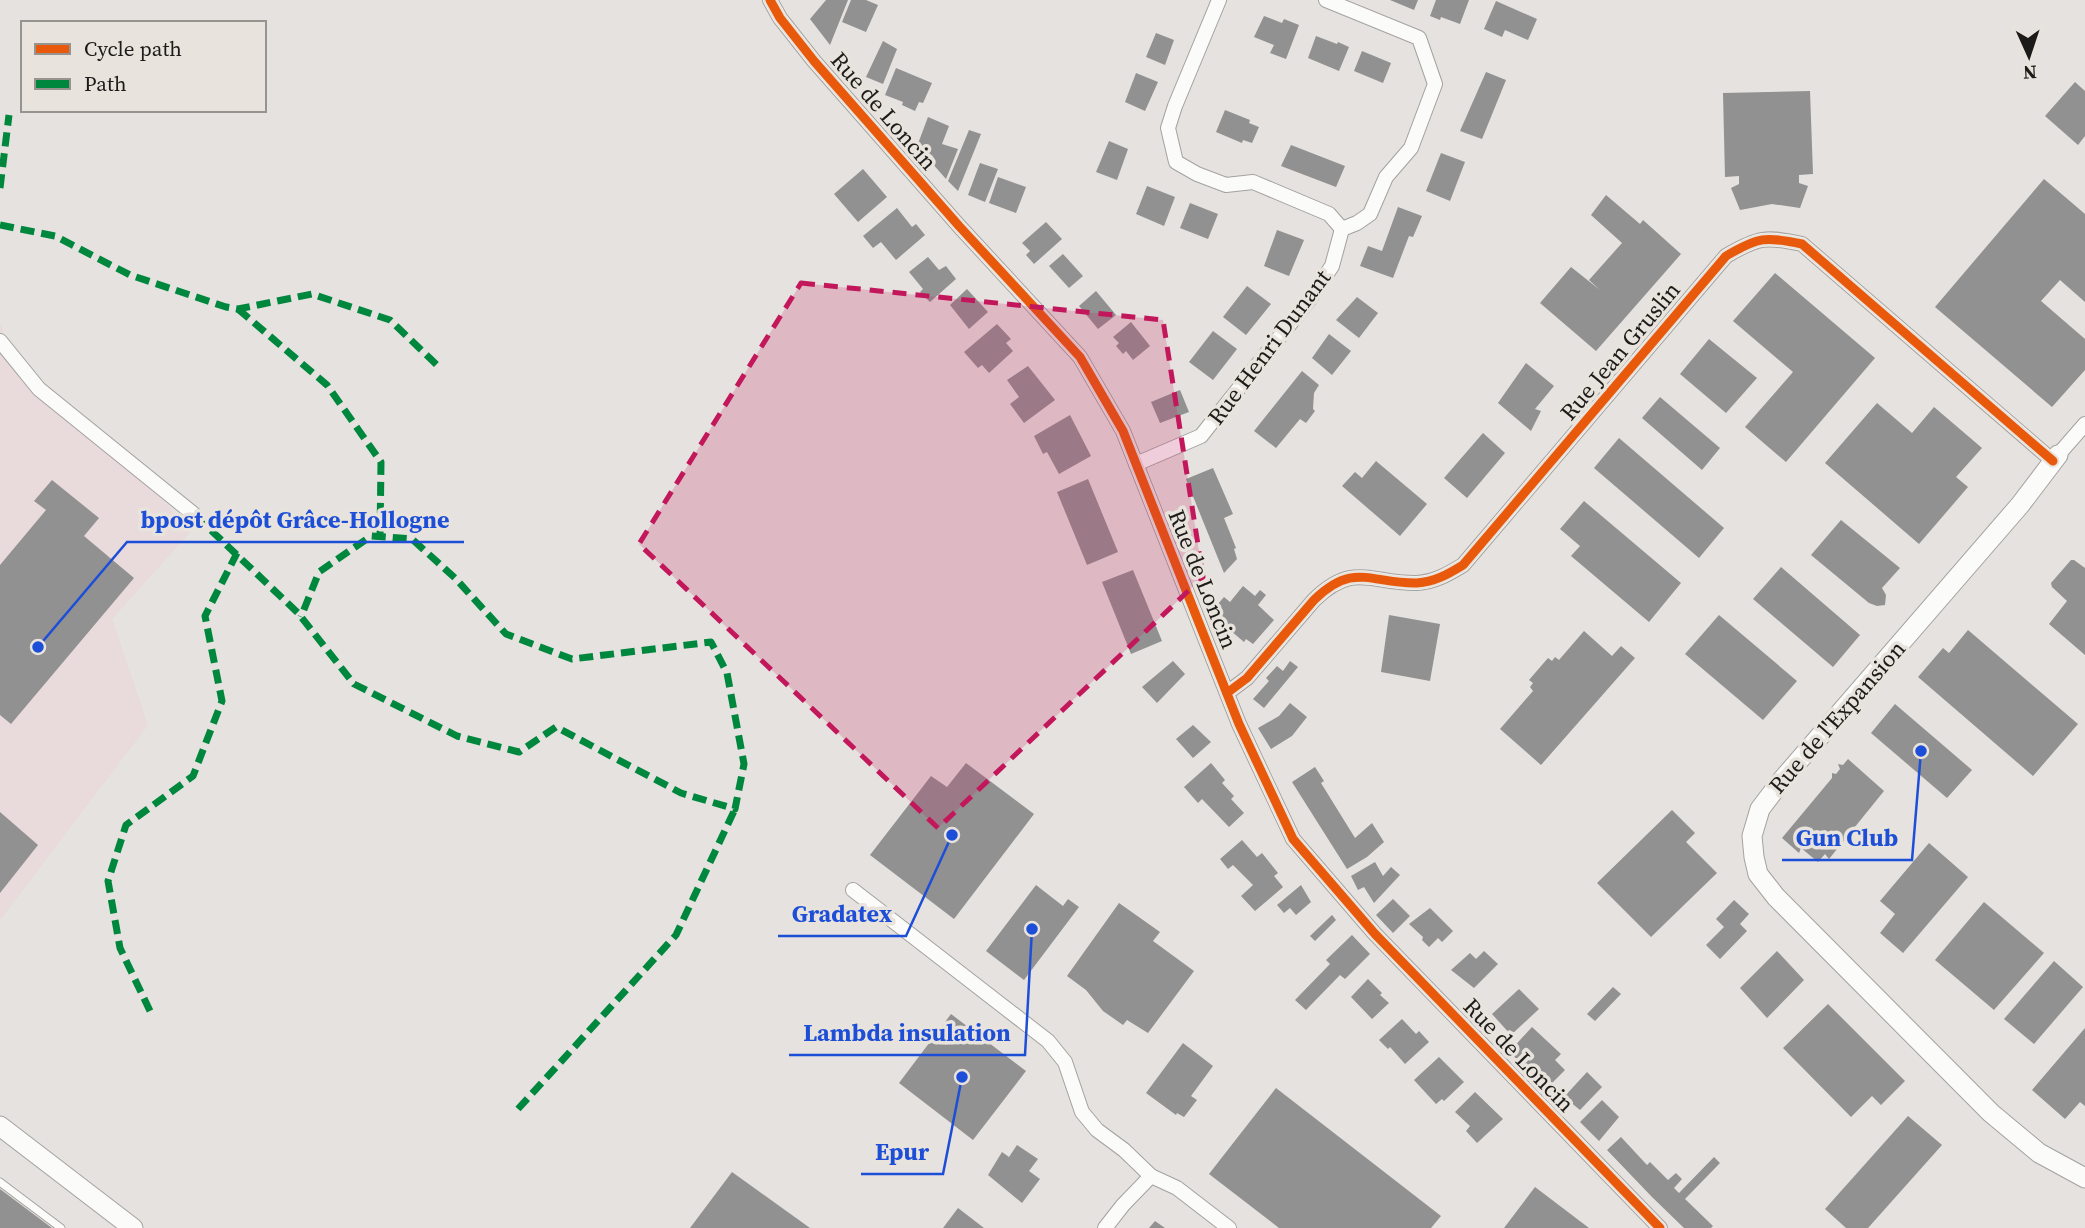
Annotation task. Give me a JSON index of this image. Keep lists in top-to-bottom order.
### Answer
{
  "streets": {
    "street": [
      "Rue de Loncin",
      "Rue Henri Dunant",
      "Rue Jean Gruslin",
      "Rue de l'Expansion"
    ]
  },
  "crossings": [
    ["Rue de Loncin", "Rue Henri Dunant"],
    ["Rue de Loncin", "Rue Jean Gruslin"],
    ["Rue Jean Gruslin", "Rue de l'Expansion"]
  ],
  "places": [
    "bpost dépôt Grâce-Hollogne",
    "Gun Club",
    "Gradatex",
    "Lambda insulation",
    "Epur"
  ],
  "legend": ["Cycle path", "Path"],
  "north": "bottom"
}
